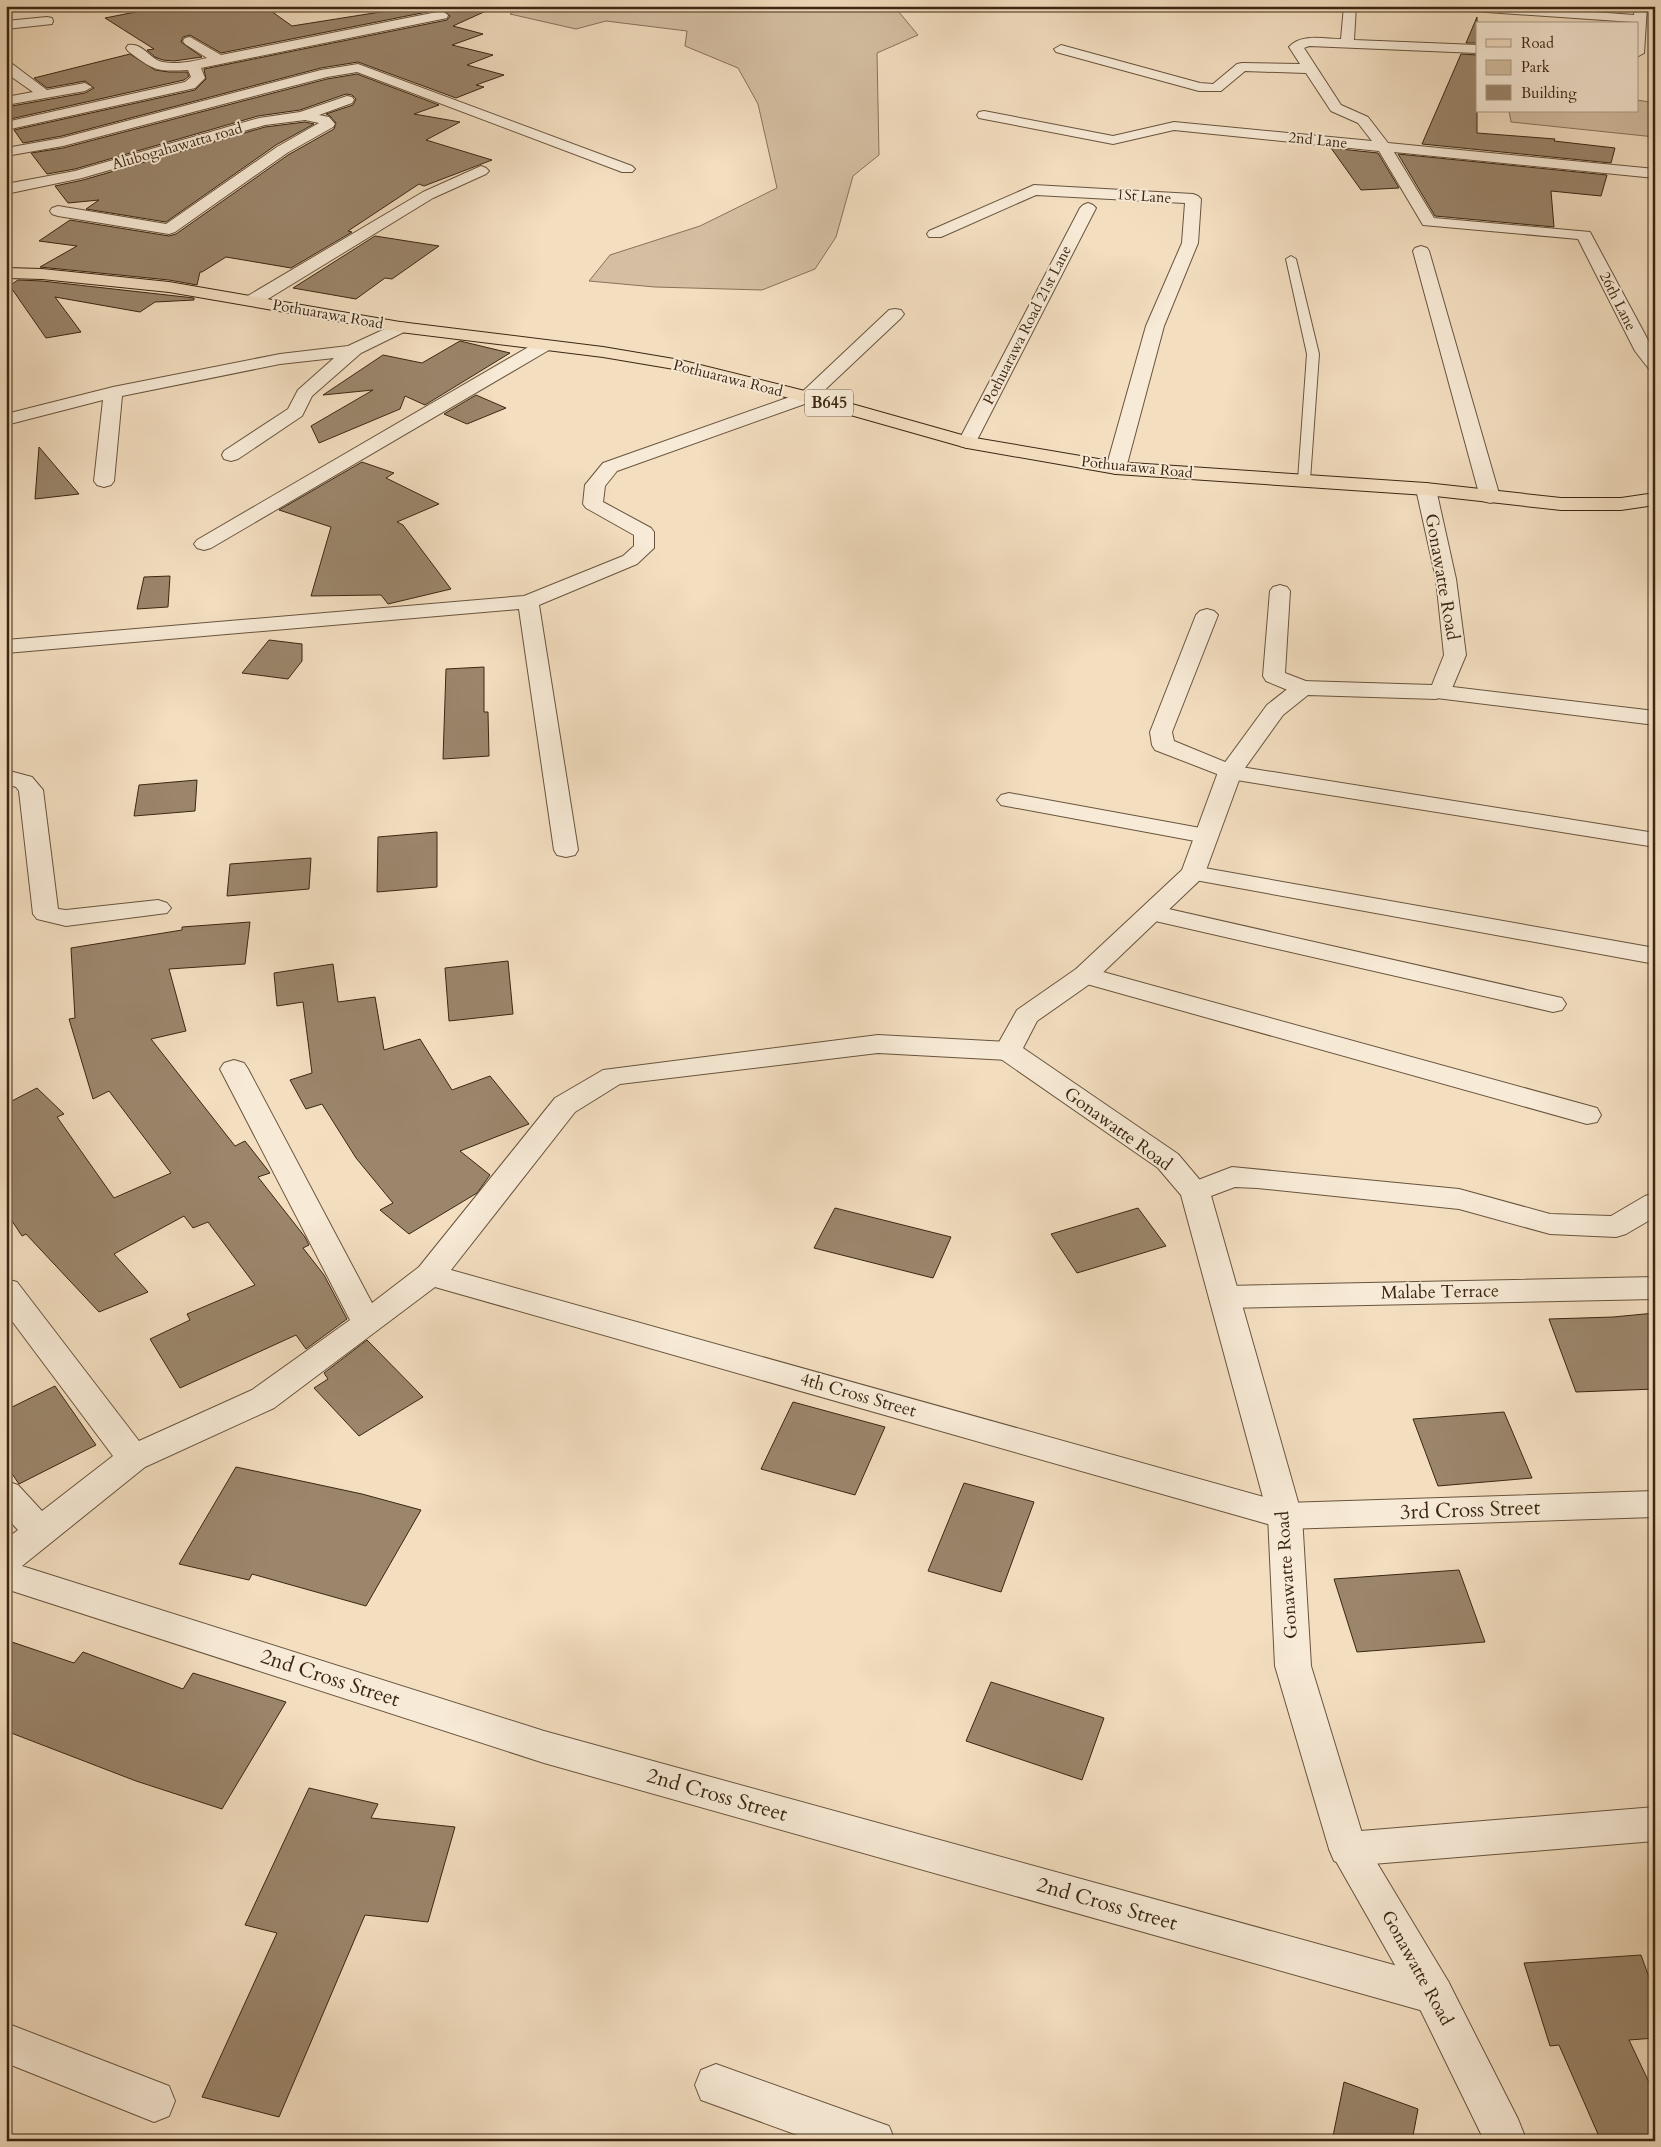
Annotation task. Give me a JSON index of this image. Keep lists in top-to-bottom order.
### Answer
{
  "streets": {
    "main road": ["Pothuarawa Road", "B645"],
    "street": [
      "2nd Lane",
      "Alubogahawatta road",
      "1St Lane",
      "26th Lane",
      "Pothuarawa Road 21st Lane",
      "Gonawatte Road",
      "Malabe Terrace",
      "4th Cross Street",
      "3rd Cross Street",
      "2nd Cross Street"
    ]
  },
  "crossings": [
    ["2nd Lane", "26th Lane"],
    ["1St Lane", "Pothuarawa Road"],
    ["1St Lane", "Pothuarawa Road 21st Lane"],
    ["Pothuarawa Road", "Pothuarawa Road 21st Lane"],
    ["Pothuarawa Road", "Gonawatte Road"],
    ["Gonawatte Road", "Malabe Terrace"],
    ["Gonawatte Road", "4th Cross Street"],
    ["Gonawatte Road", "3rd Cross Street"],
    ["Gonawatte Road", "2nd Cross Street"],
    ["4th Cross Street", "3rd Cross Street"]
  ],
  "legend": ["Road", "Park", "Building"]
}
